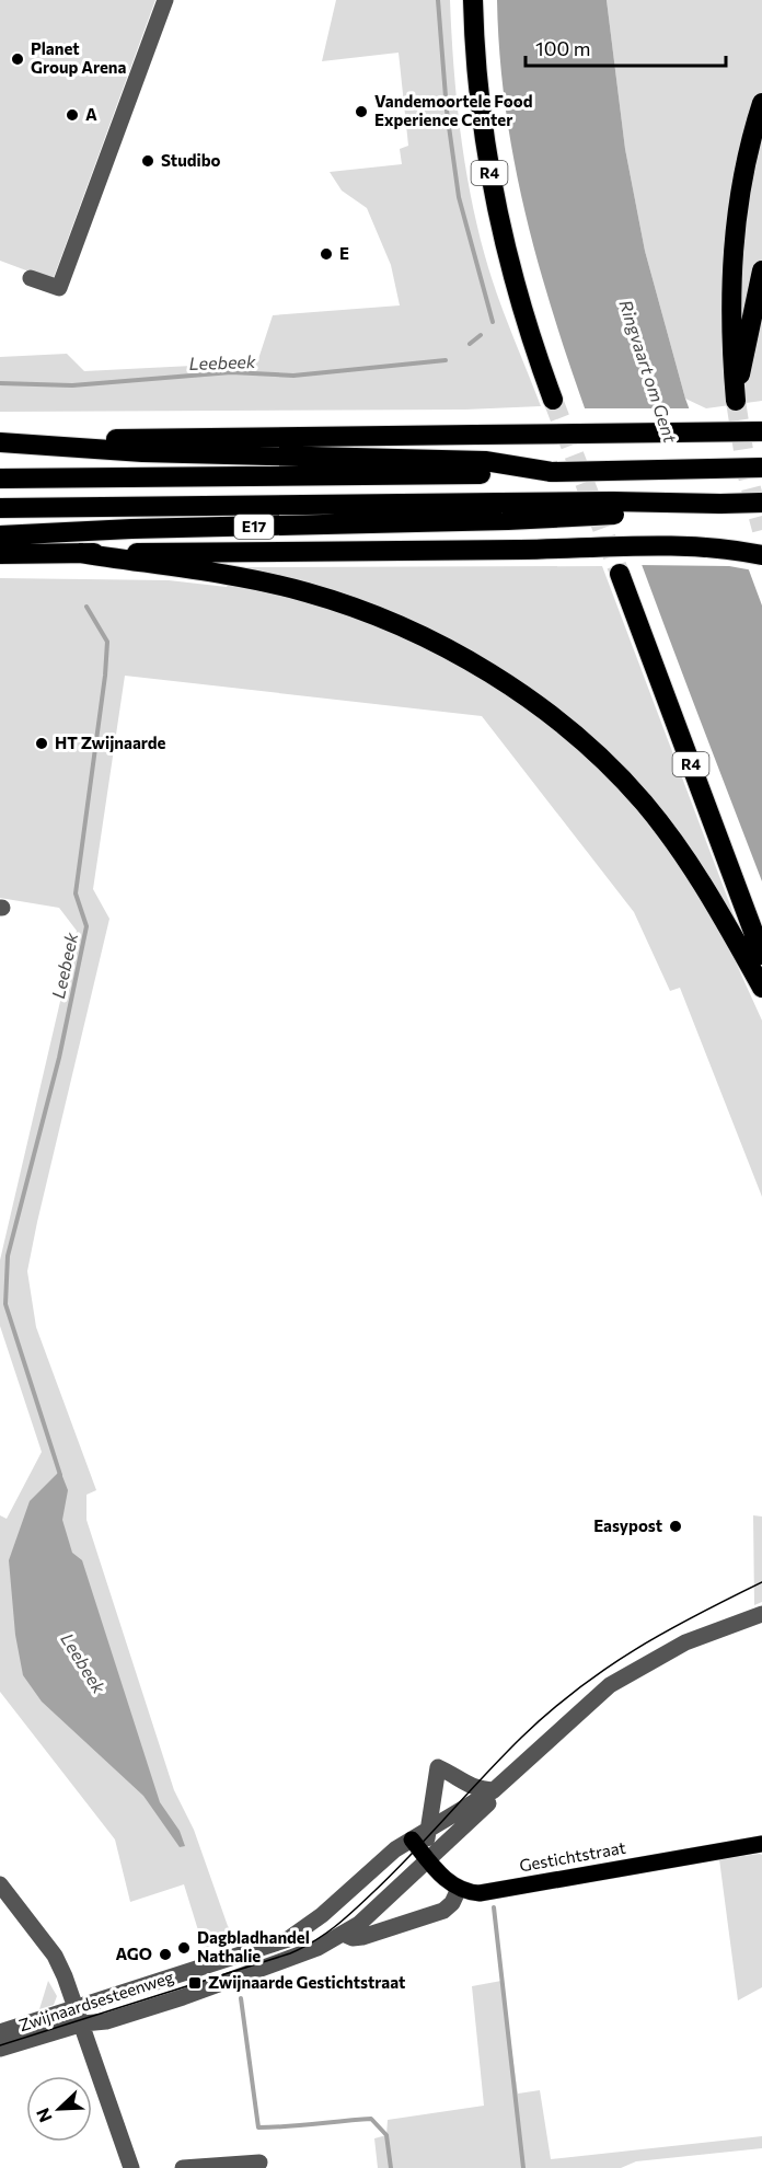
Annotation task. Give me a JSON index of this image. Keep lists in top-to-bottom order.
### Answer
{
  "streets": {
    "highway": ["R4", "E17"],
    "main road": ["Gestichtstraat"],
    "street": ["Zwijnaardsesteenweg"]
  },
  "crossings": [
    ["Gestichtstraat", "Zwijnaardsesteenweg"]
  ],
  "water": ["Leebeek", "Ringvaart om Gent"],
  "places": {
    "other": [
      "Planet Group Arena",
      "Vandemoortele Food Experience Center",
      "A",
      "Studibo",
      "E",
      "HT Zwijnaarde",
      "Easypost",
      "Dagbladhandel Nathalie",
      "AGO"
    ],
    "transit": ["Zwijnaarde Gestichtstraat"]
  },
  "scale_bar": "100 m",
  "north": "bottom left"
}
